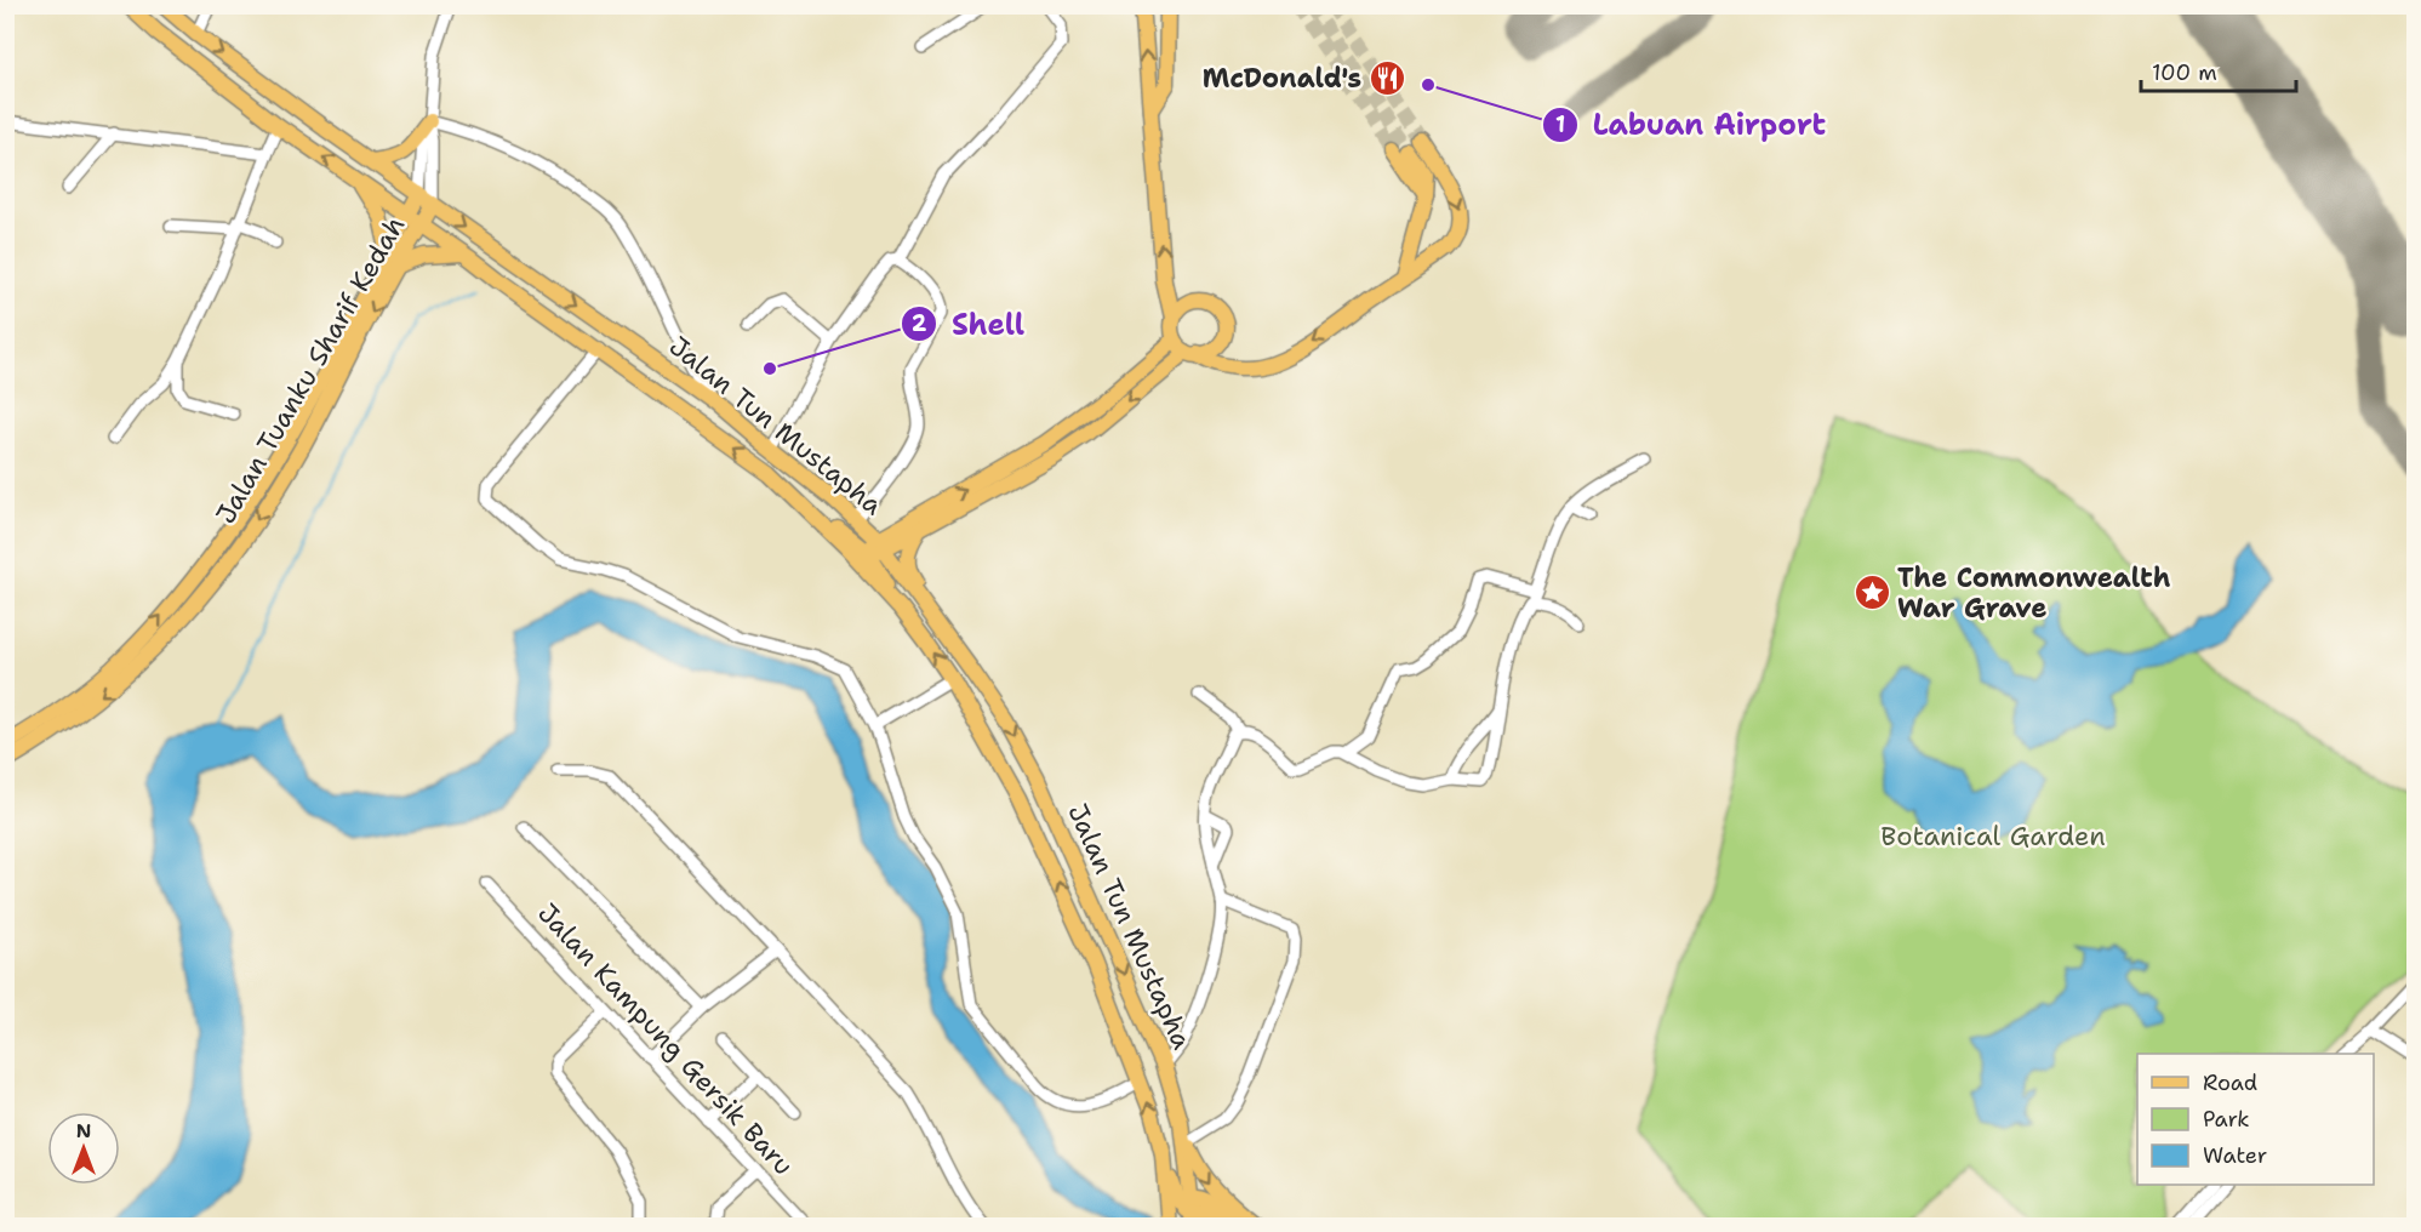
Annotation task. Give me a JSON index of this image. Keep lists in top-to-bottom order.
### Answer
{
  "streets": {
    "main road": ["Jalan Tuanku Sharif Kedah", "Jalan Tun Mustapha"],
    "street": ["Jalan Kampung Gersik Baru"]
  },
  "crossings": [
    ["Jalan Tuanku Sharif Kedah", "Jalan Tun Mustapha"]
  ],
  "parks": ["Botanical Garden"],
  "places": {
    "restaurant": ["McDonald's"],
    "other": ["Labuan Airport", "Shell"],
    "place": ["The Commonwealth War Grave"]
  },
  "legend": ["Road", "Park", "Water"],
  "scale_bar": "100 m",
  "north": "top"
}
